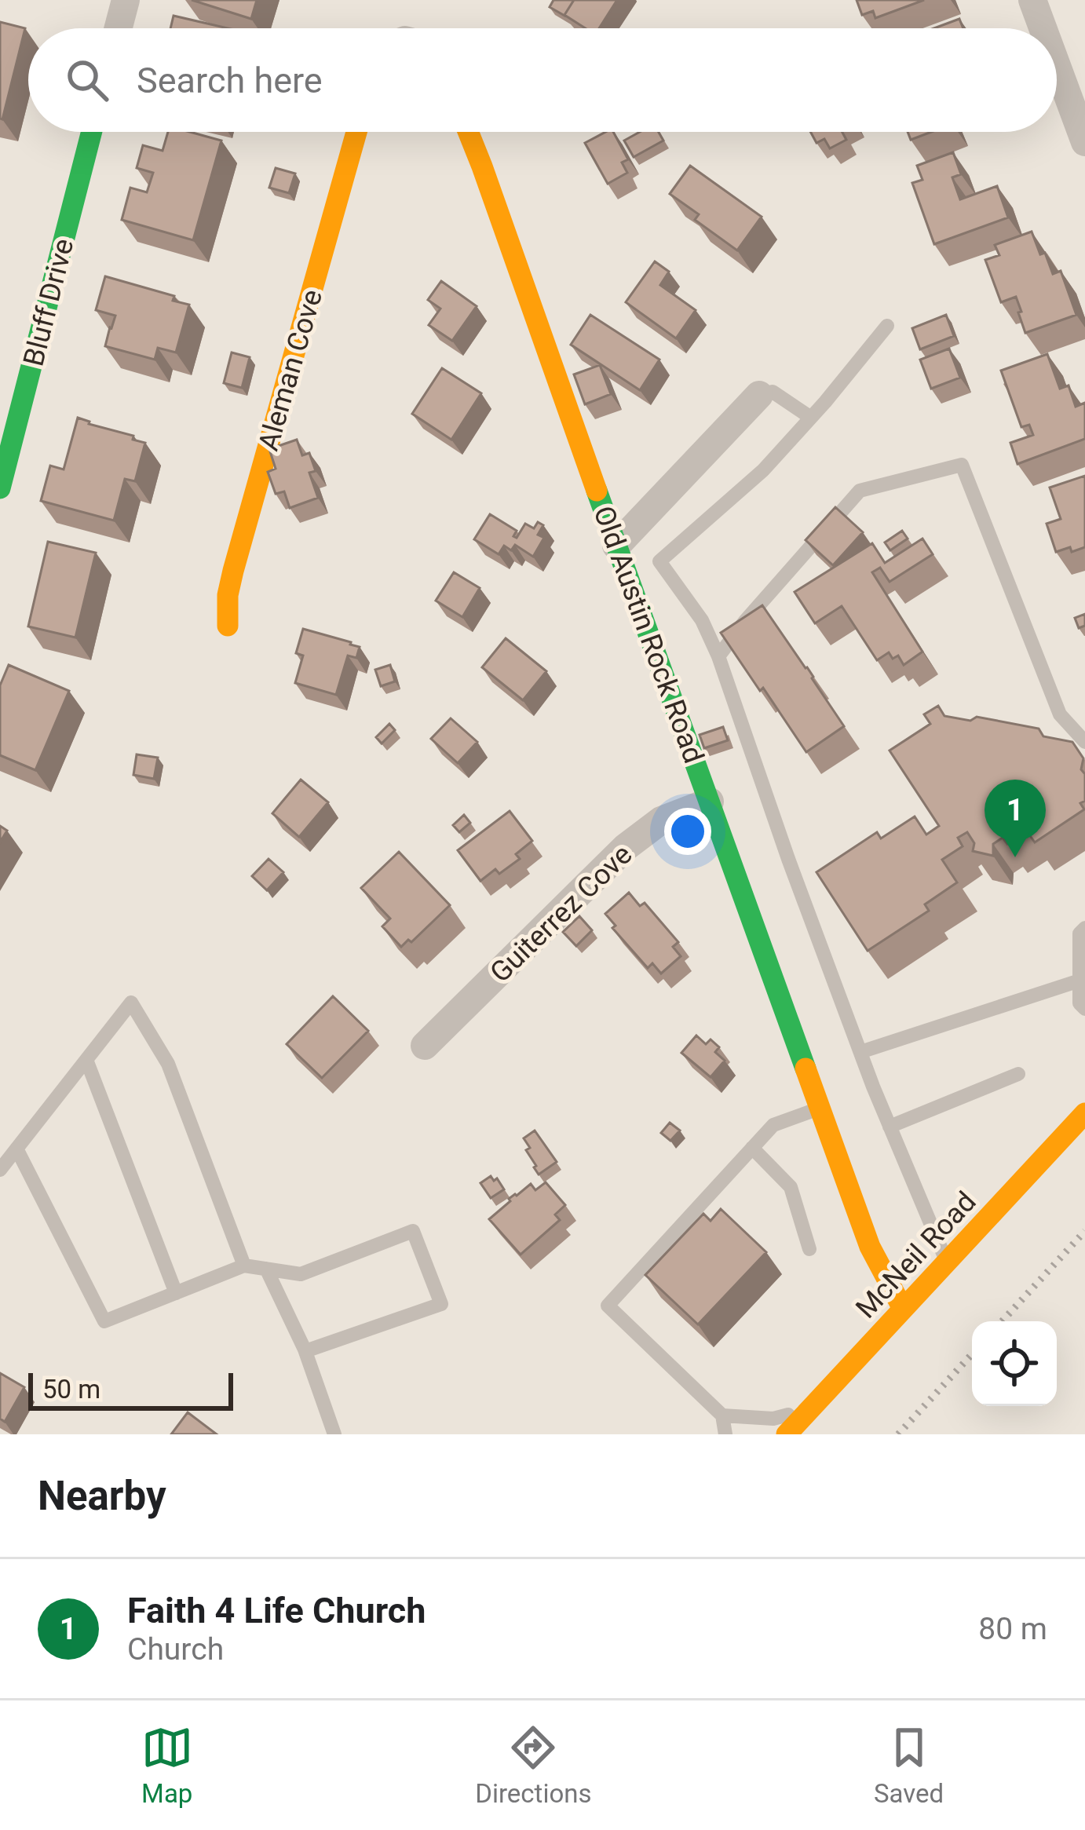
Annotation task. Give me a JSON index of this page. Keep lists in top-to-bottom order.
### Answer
{
  "streets": {
    "street": [
      "Bluff Drive",
      "Aleman Cove",
      "Old Austin Rock Road",
      "Guiterrez Cove",
      "McNeil Road"
    ]
  },
  "crossings": [
    ["Old Austin Rock Road", "Guiterrez Cove"],
    ["Old Austin Rock Road", "McNeil Road"]
  ],
  "scale_bar": "50 m",
  "page": {
    "search": "Search here",
    "pins": "1",
    "scale": "50 m",
    "heading": "Nearby",
    "list": [
      {
        "mark": "1",
        "name": "Faith 4 Life Church",
        "note": "Church",
        "value": "80 m"
      }
    ],
    "nav": ["Map", "Directions", "Saved"]
  }
}
